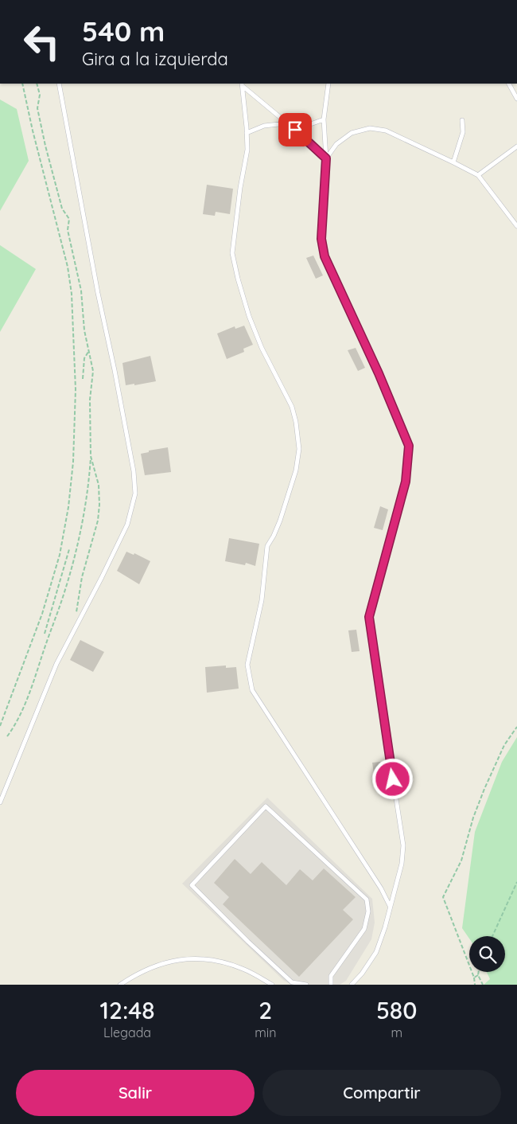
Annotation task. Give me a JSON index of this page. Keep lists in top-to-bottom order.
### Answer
{
  "page": {
    "turn": ["540 m", "Gira a la izquierda"],
    "eta": [
      "12:48",
      "Llegada",
      "2",
      "min",
      "580",
      "m"
    ],
    "buttons": ["Salir", "Compartir"]
  }
}
